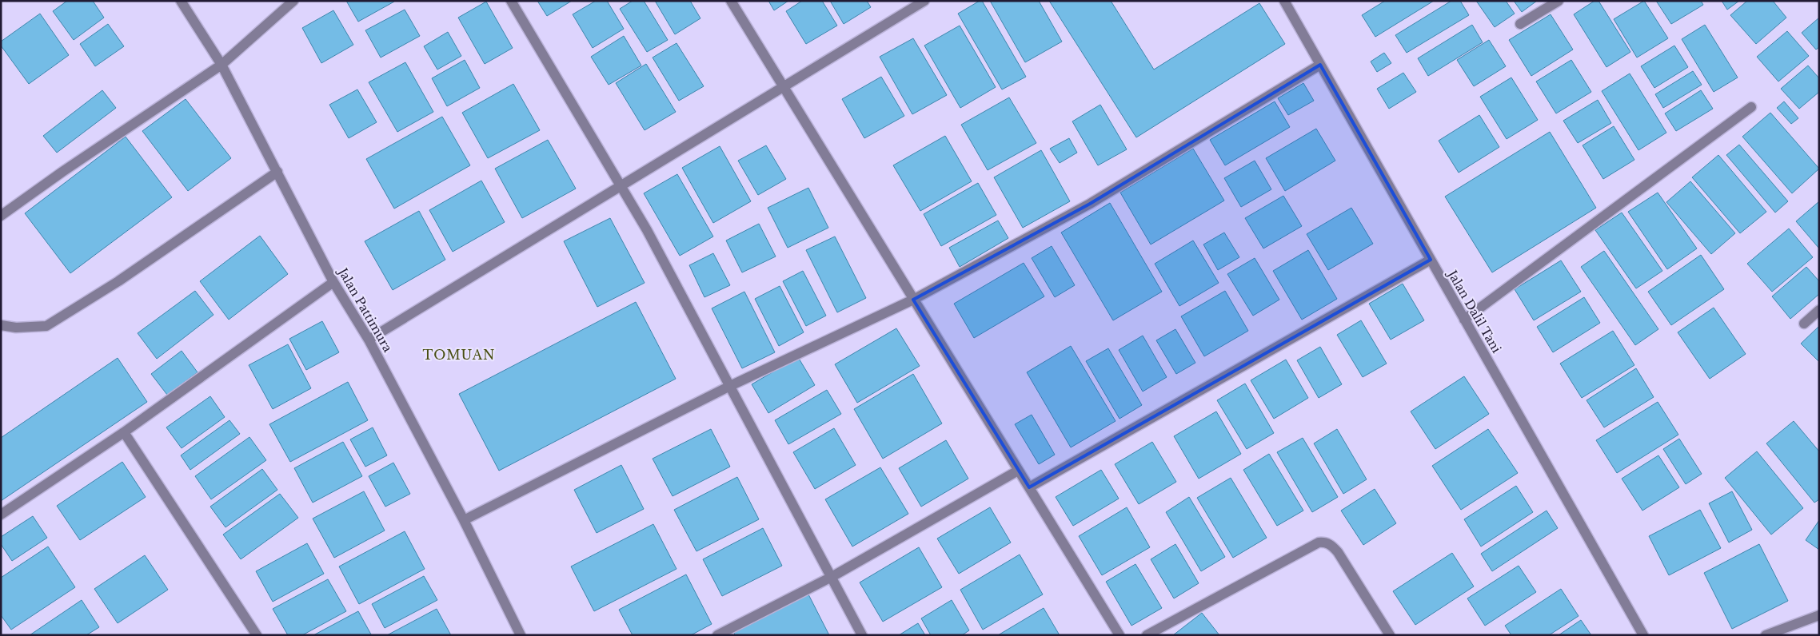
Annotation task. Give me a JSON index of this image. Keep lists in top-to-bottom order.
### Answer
{
  "streets": {
    "street": ["Jalan Pattimura", "Jalan Dalil Tani"]
  },
  "districts": ["TOMUAN"]
}
